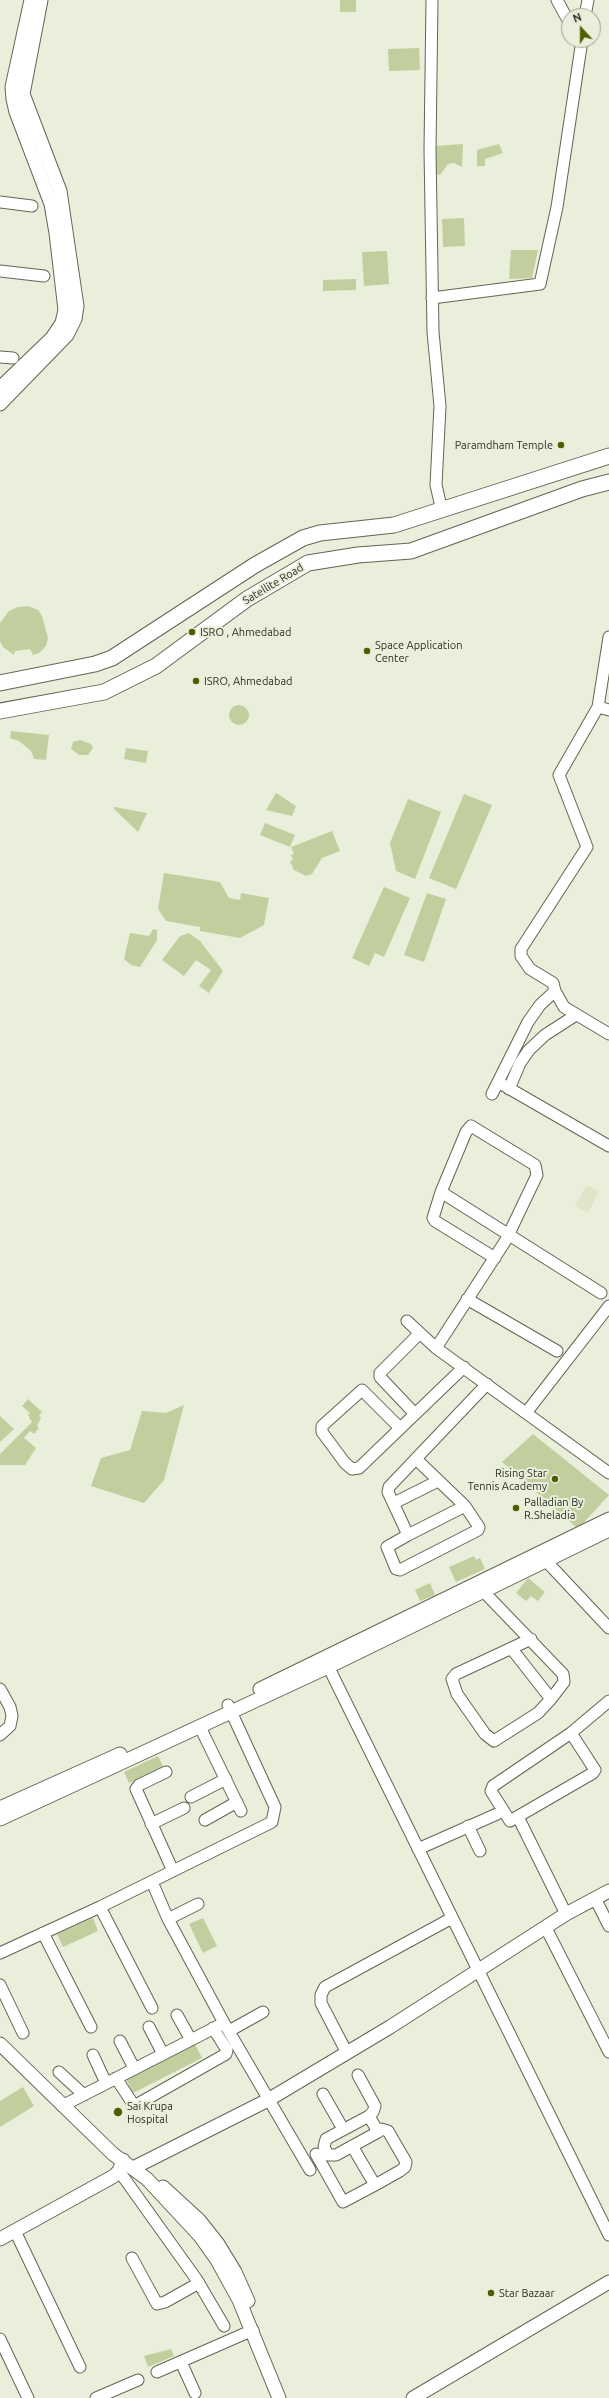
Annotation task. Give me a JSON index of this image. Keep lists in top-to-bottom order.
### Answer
{
  "streets": {
    "main road": ["Satellite Road"]
  },
  "places": [
    "Paramdham Temple",
    "ISRO , Ahmedabad",
    "Space Application Center",
    "ISRO, Ahmedabad",
    "Rising Star Tennis Academy",
    "Palladian By R.Sheladia",
    "Sai Krupa Hospital",
    "Star Bazaar"
  ],
  "north": "top"
}
